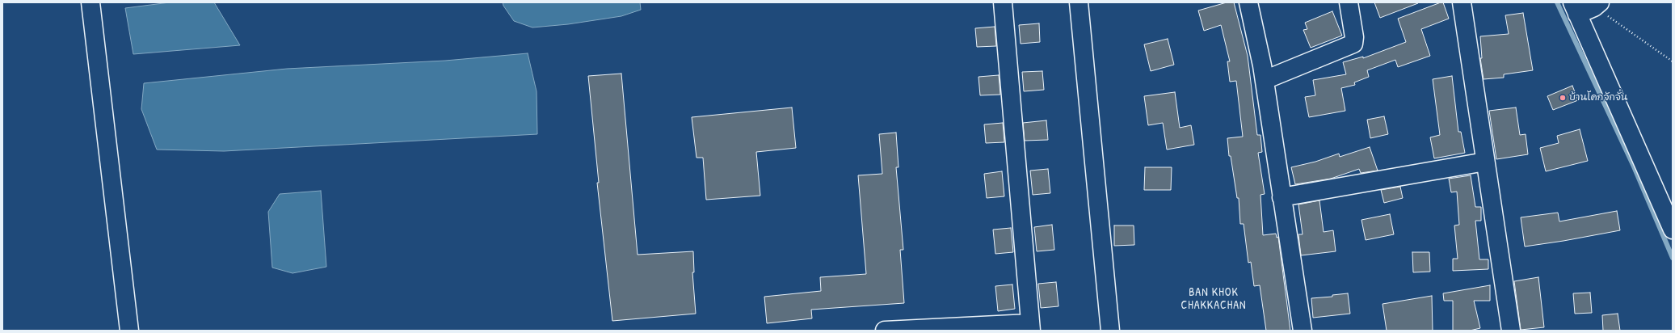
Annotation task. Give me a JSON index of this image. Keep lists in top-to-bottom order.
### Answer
{
  "districts": ["BAN KHOK CHAKKACHAN"],
  "places": ["บ้านโคกจักจั่น"]
}
